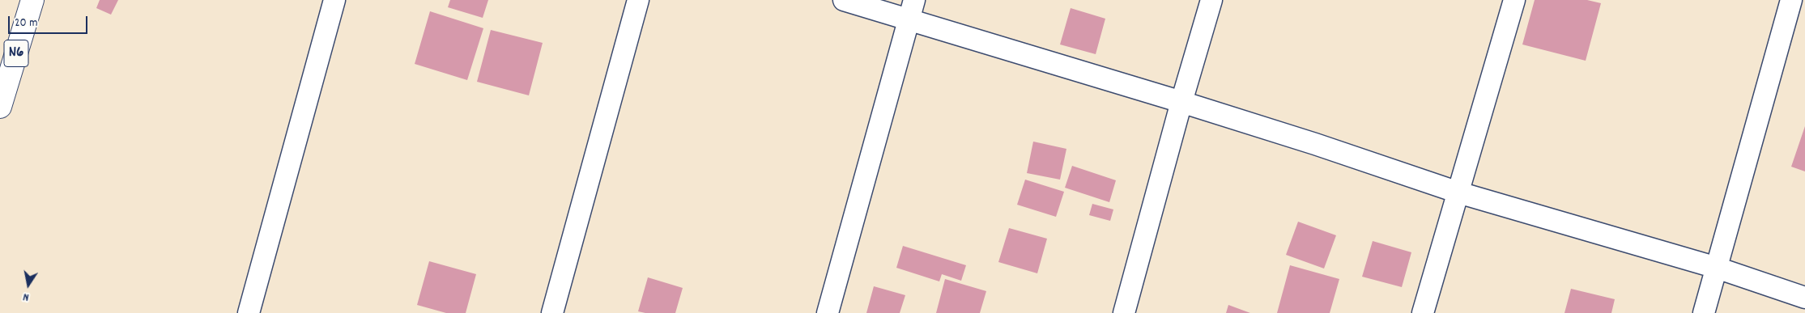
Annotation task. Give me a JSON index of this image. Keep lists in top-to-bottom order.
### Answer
{
  "streets": {
    "highway": ["N6"]
  },
  "scale_bar": "20 m",
  "north": "bottom"
}
